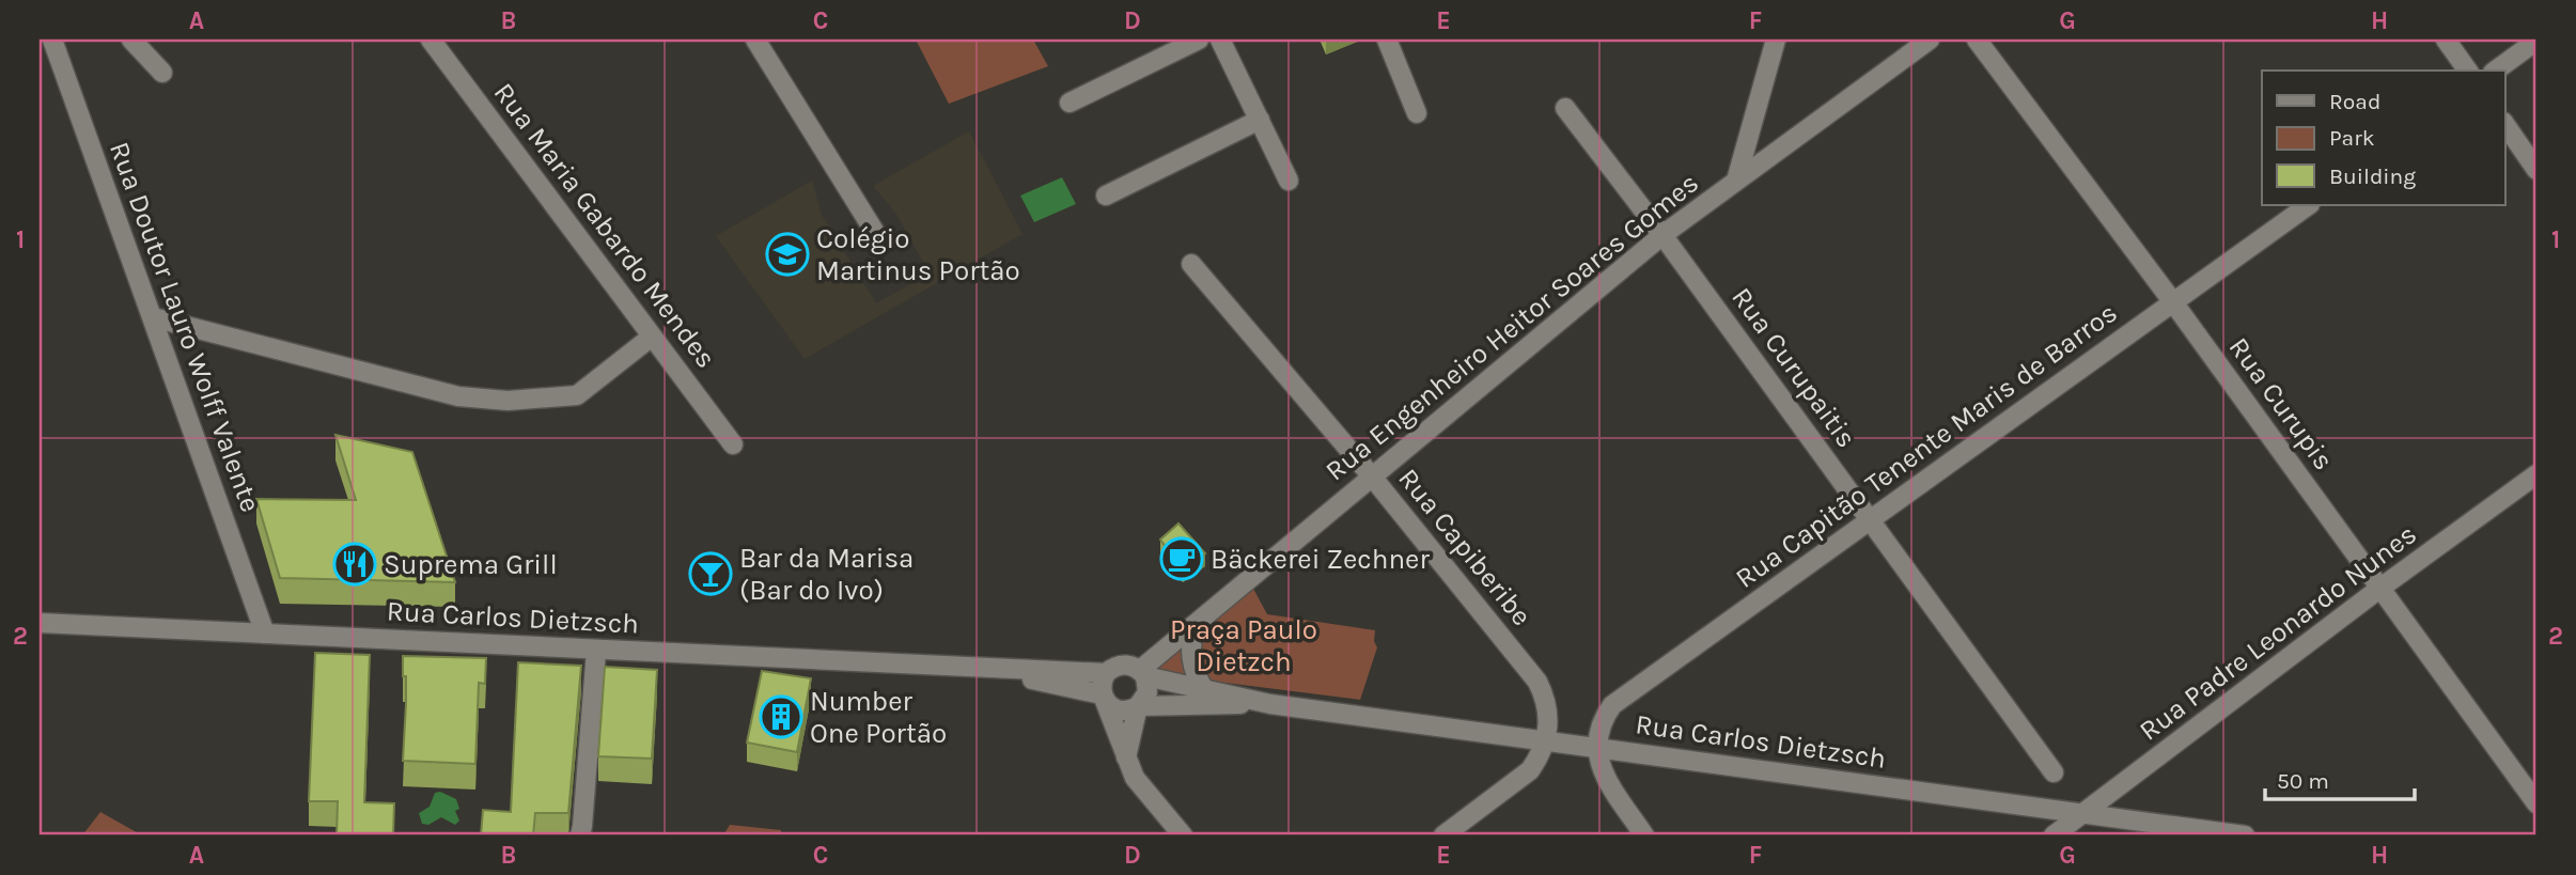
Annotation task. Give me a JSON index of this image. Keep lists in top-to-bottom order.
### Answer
{
  "streets": {
    "street": [
      "Rua Maria Gabardo Mendes",
      "Rua Doutor Lauro Wolff Valente",
      "Rua Engenheiro Heitor Soares Gomes",
      "Rua Curupaitis",
      "Rua Curupis",
      "Rua Capitão Tenente Maris de Barros",
      "Rua Capiberibe",
      "Rua Carlos Dietzsch",
      "Rua Padre Leonardo Nunes"
    ]
  },
  "crossings": [
    ["Rua Doutor Lauro Wolff Valente", "Rua Carlos Dietzsch"],
    ["Rua Engenheiro Heitor Soares Gomes", "Rua Curupaitis"],
    ["Rua Engenheiro Heitor Soares Gomes", "Rua Capiberibe"],
    ["Rua Engenheiro Heitor Soares Gomes", "Rua Carlos Dietzsch"],
    ["Rua Curupaitis", "Rua Capitão Tenente Maris de Barros"],
    ["Rua Curupis", "Rua Capitão Tenente Maris de Barros"],
    ["Rua Curupis", "Rua Padre Leonardo Nunes"],
    ["Rua Capitão Tenente Maris de Barros", "Rua Carlos Dietzsch"],
    ["Rua Capiberibe", "Rua Carlos Dietzsch"],
    ["Rua Carlos Dietzsch", "Rua Padre Leonardo Nunes"]
  ],
  "parks": ["Praça Paulo Dietzch"],
  "places": {
    "school or university": ["Colégio Martinus Portão"],
    "cafe": ["Bäckerei Zechner"],
    "restaurant": ["Suprema Grill"],
    "bar": ["Bar da Marisa (Bar do Ivo)"],
    "building": ["Number One Portão"]
  },
  "legend": ["Road", "Park", "Building"],
  "scale_bar": "50 m",
  "grid": {
    "columns": [
      "A",
      "B",
      "C",
      "D",
      "E",
      "F",
      "G",
      "H"
    ],
    "rows": ["1", "2"]
  }
}
